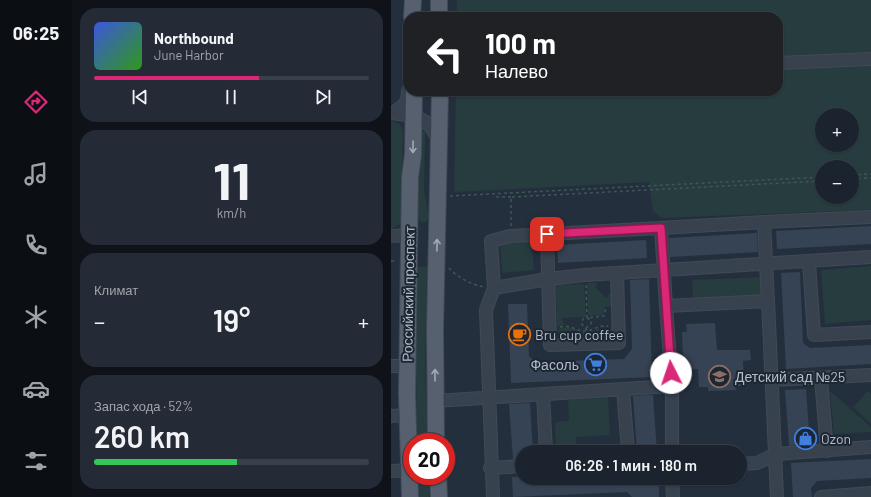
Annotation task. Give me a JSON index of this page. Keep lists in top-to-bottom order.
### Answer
{
  "streets": {
    "main road": ["Российский проспект"]
  },
  "places": {
    "cafe": ["Bru cup coffee"],
    "supermarket": ["Фасоль"],
    "school or university": ["Детский сад №25"],
    "shop": ["Ozon"]
  },
  "page": {
    "tabs": "06:25",
    "turn": ["100 m", "Налево"],
    "song": ["Northbound", "June Harbor"],
    "map_buttons": ["+", "−"],
    "tile": [
      ["11", "km/h"],
      "Климат",
      ["Запас хода · 52%", "260 km"]
    ],
    "heat": ["−", "19°", "+"],
    "limit": "20",
    "trip": "06:26 · 1 мин · 180 m"
  }
}
